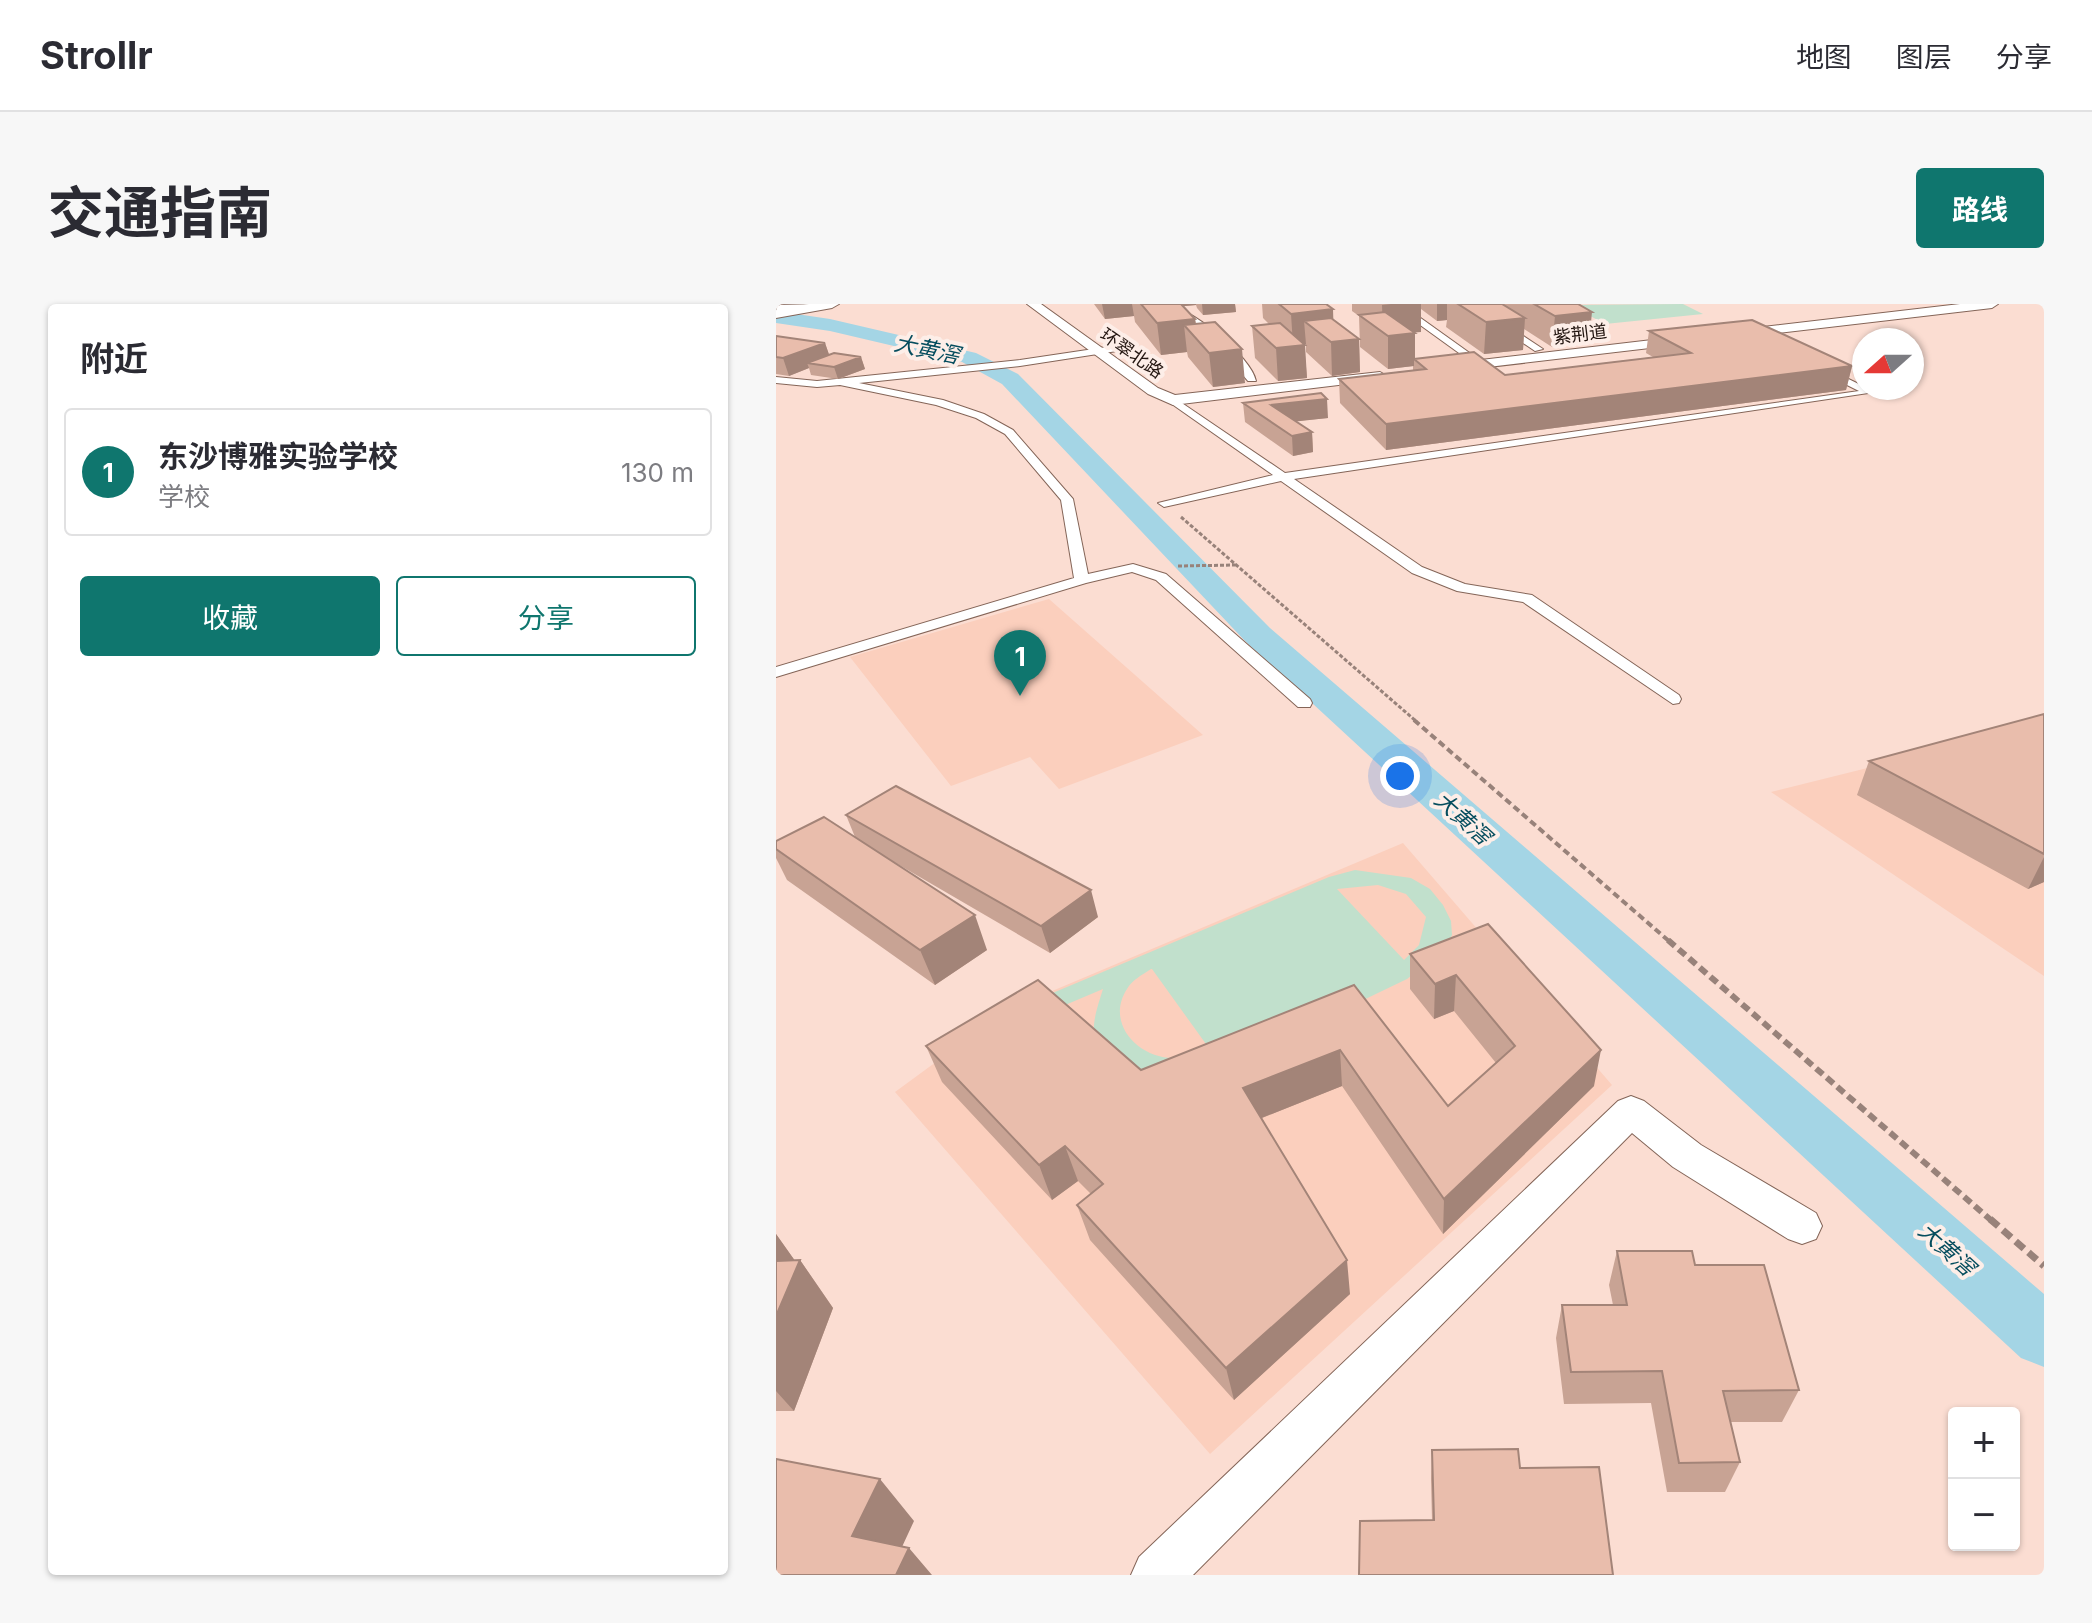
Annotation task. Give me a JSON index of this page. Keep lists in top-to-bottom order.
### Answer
{
  "streets": {
    "street": ["紫荆道", "环翠北路"]
  },
  "water": ["大黄滘"],
  "north": "left",
  "page": {
    "header": "Strollr",
    "nav": ["地图", "图层", "分享"],
    "title": "交通指南",
    "buttons": [
      "路线",
      ["收藏", "分享"]
    ],
    "heading": "附近",
    "list": [
      {
        "mark": "1",
        "name": "东沙博雅实验学校",
        "note": "学校",
        "value": "130 m"
      }
    ],
    "pins": "1",
    "map_buttons": ["+", "−"]
  }
}
